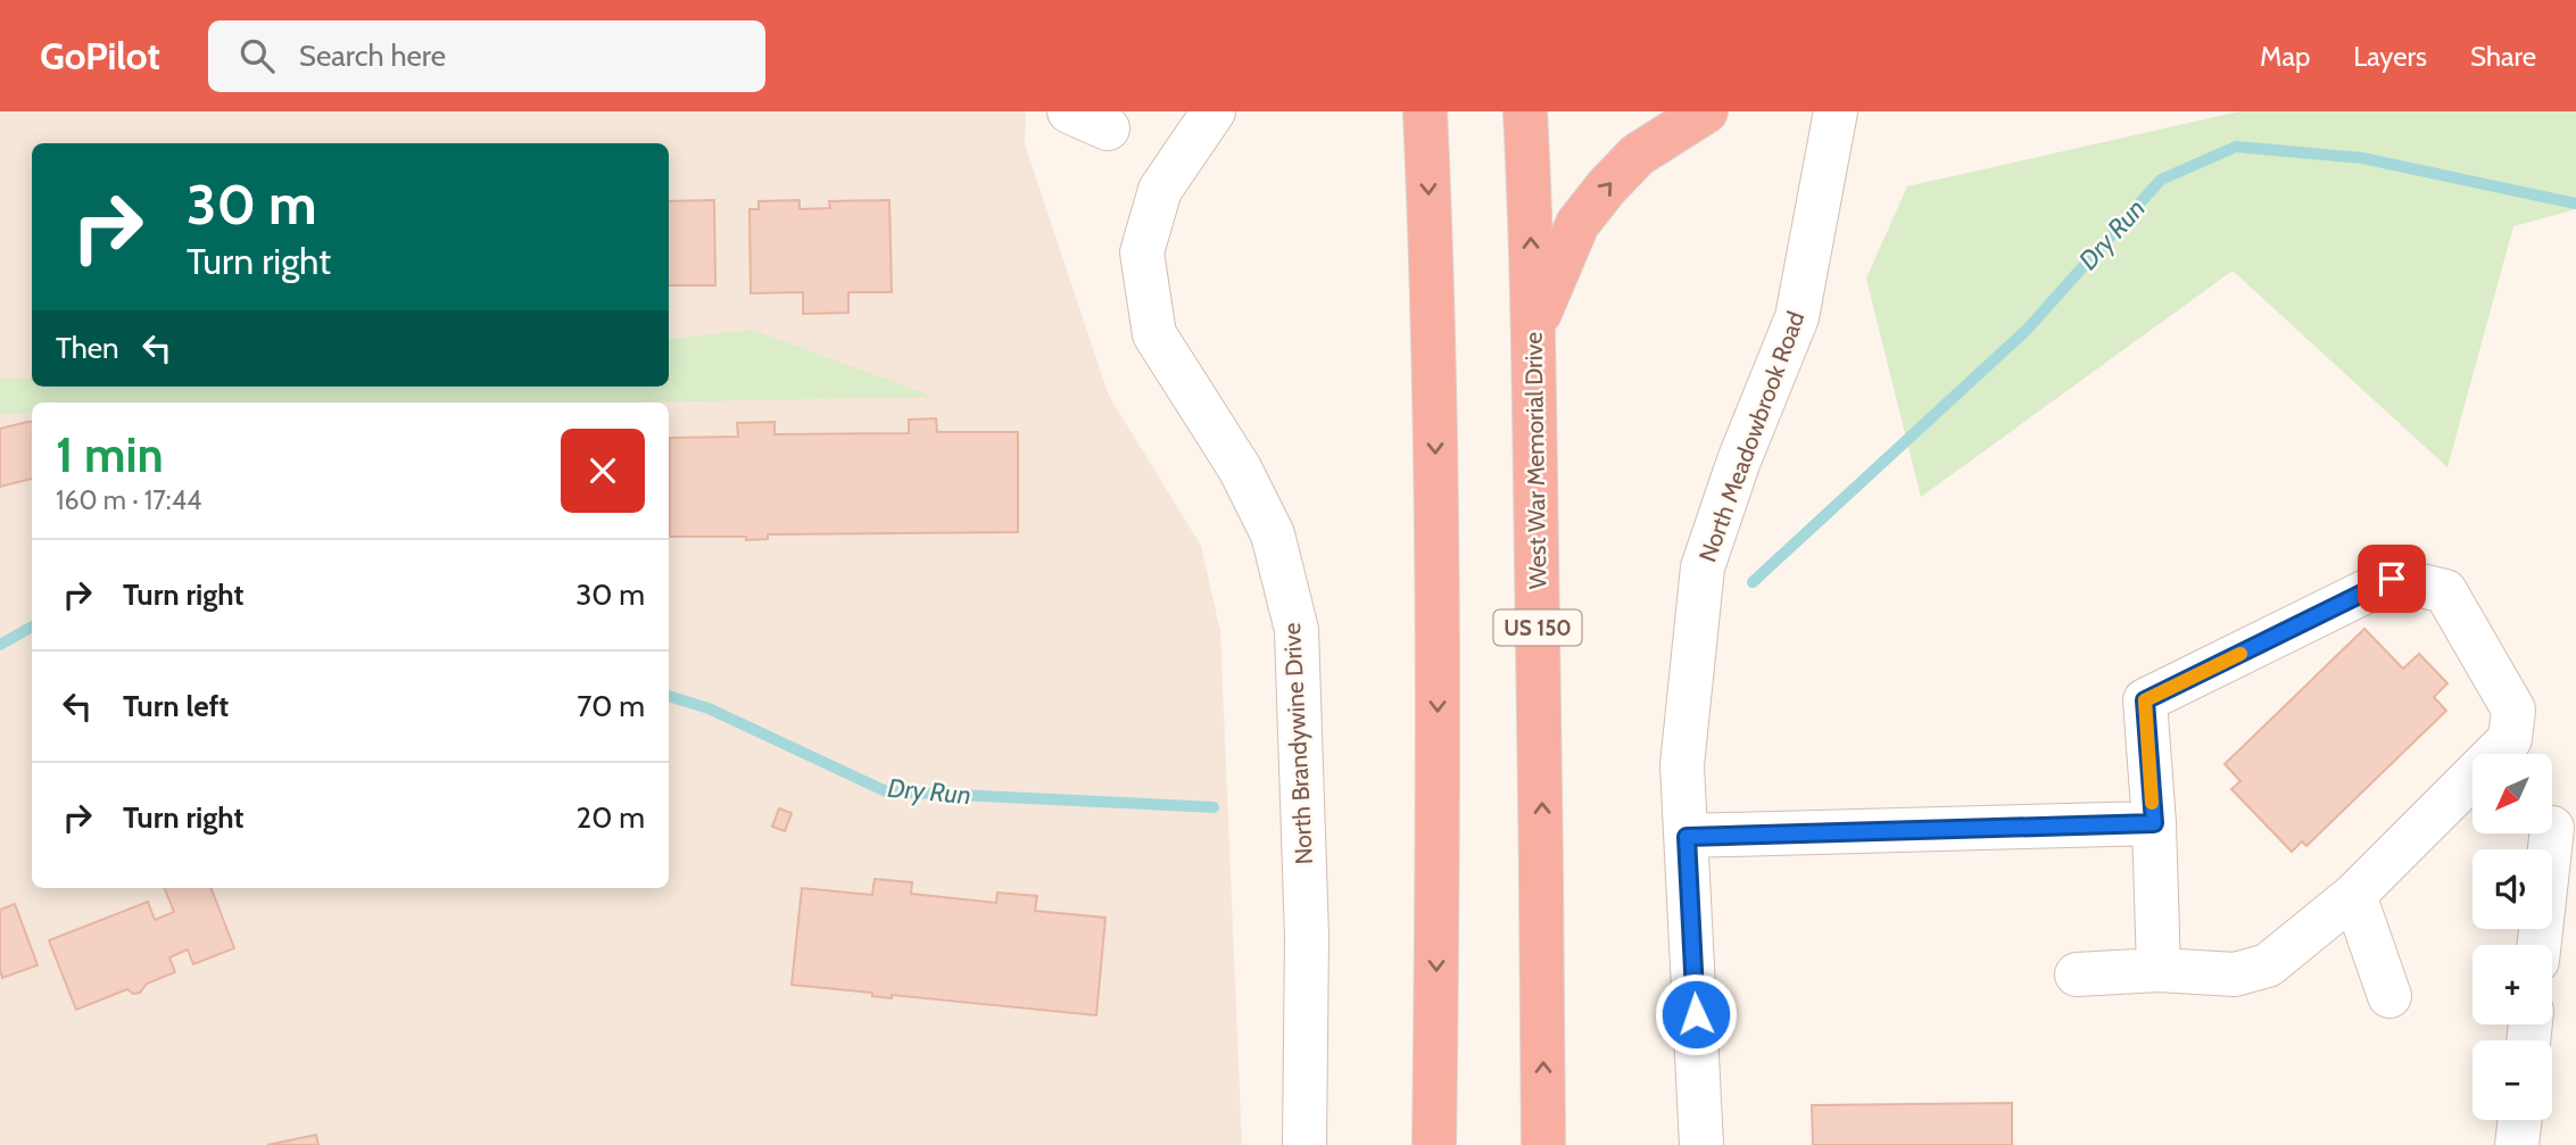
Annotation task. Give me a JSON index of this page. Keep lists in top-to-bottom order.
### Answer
{
  "streets": {
    "highway": ["West War Memorial Drive", "US 150"],
    "street": ["North Meadowbrook Road", "North Brandywine Drive"]
  },
  "water": ["Dry Run"],
  "north": "bottom left",
  "page": {
    "header": "GoPilot",
    "search": "Search here",
    "nav": ["Map", "Layers", "Share"],
    "turn": ["30 m", "Turn right"],
    "then": "Then",
    "heading": ["1 min", "160 m · 17:44"],
    "list": [
      {
        "name": "Turn right",
        "value": "30 m"
      },
      {
        "name": "Turn left",
        "value": "70 m"
      },
      {
        "name": "Turn right",
        "value": "20 m"
      }
    ],
    "map_buttons": ["+", "−"]
  }
}
